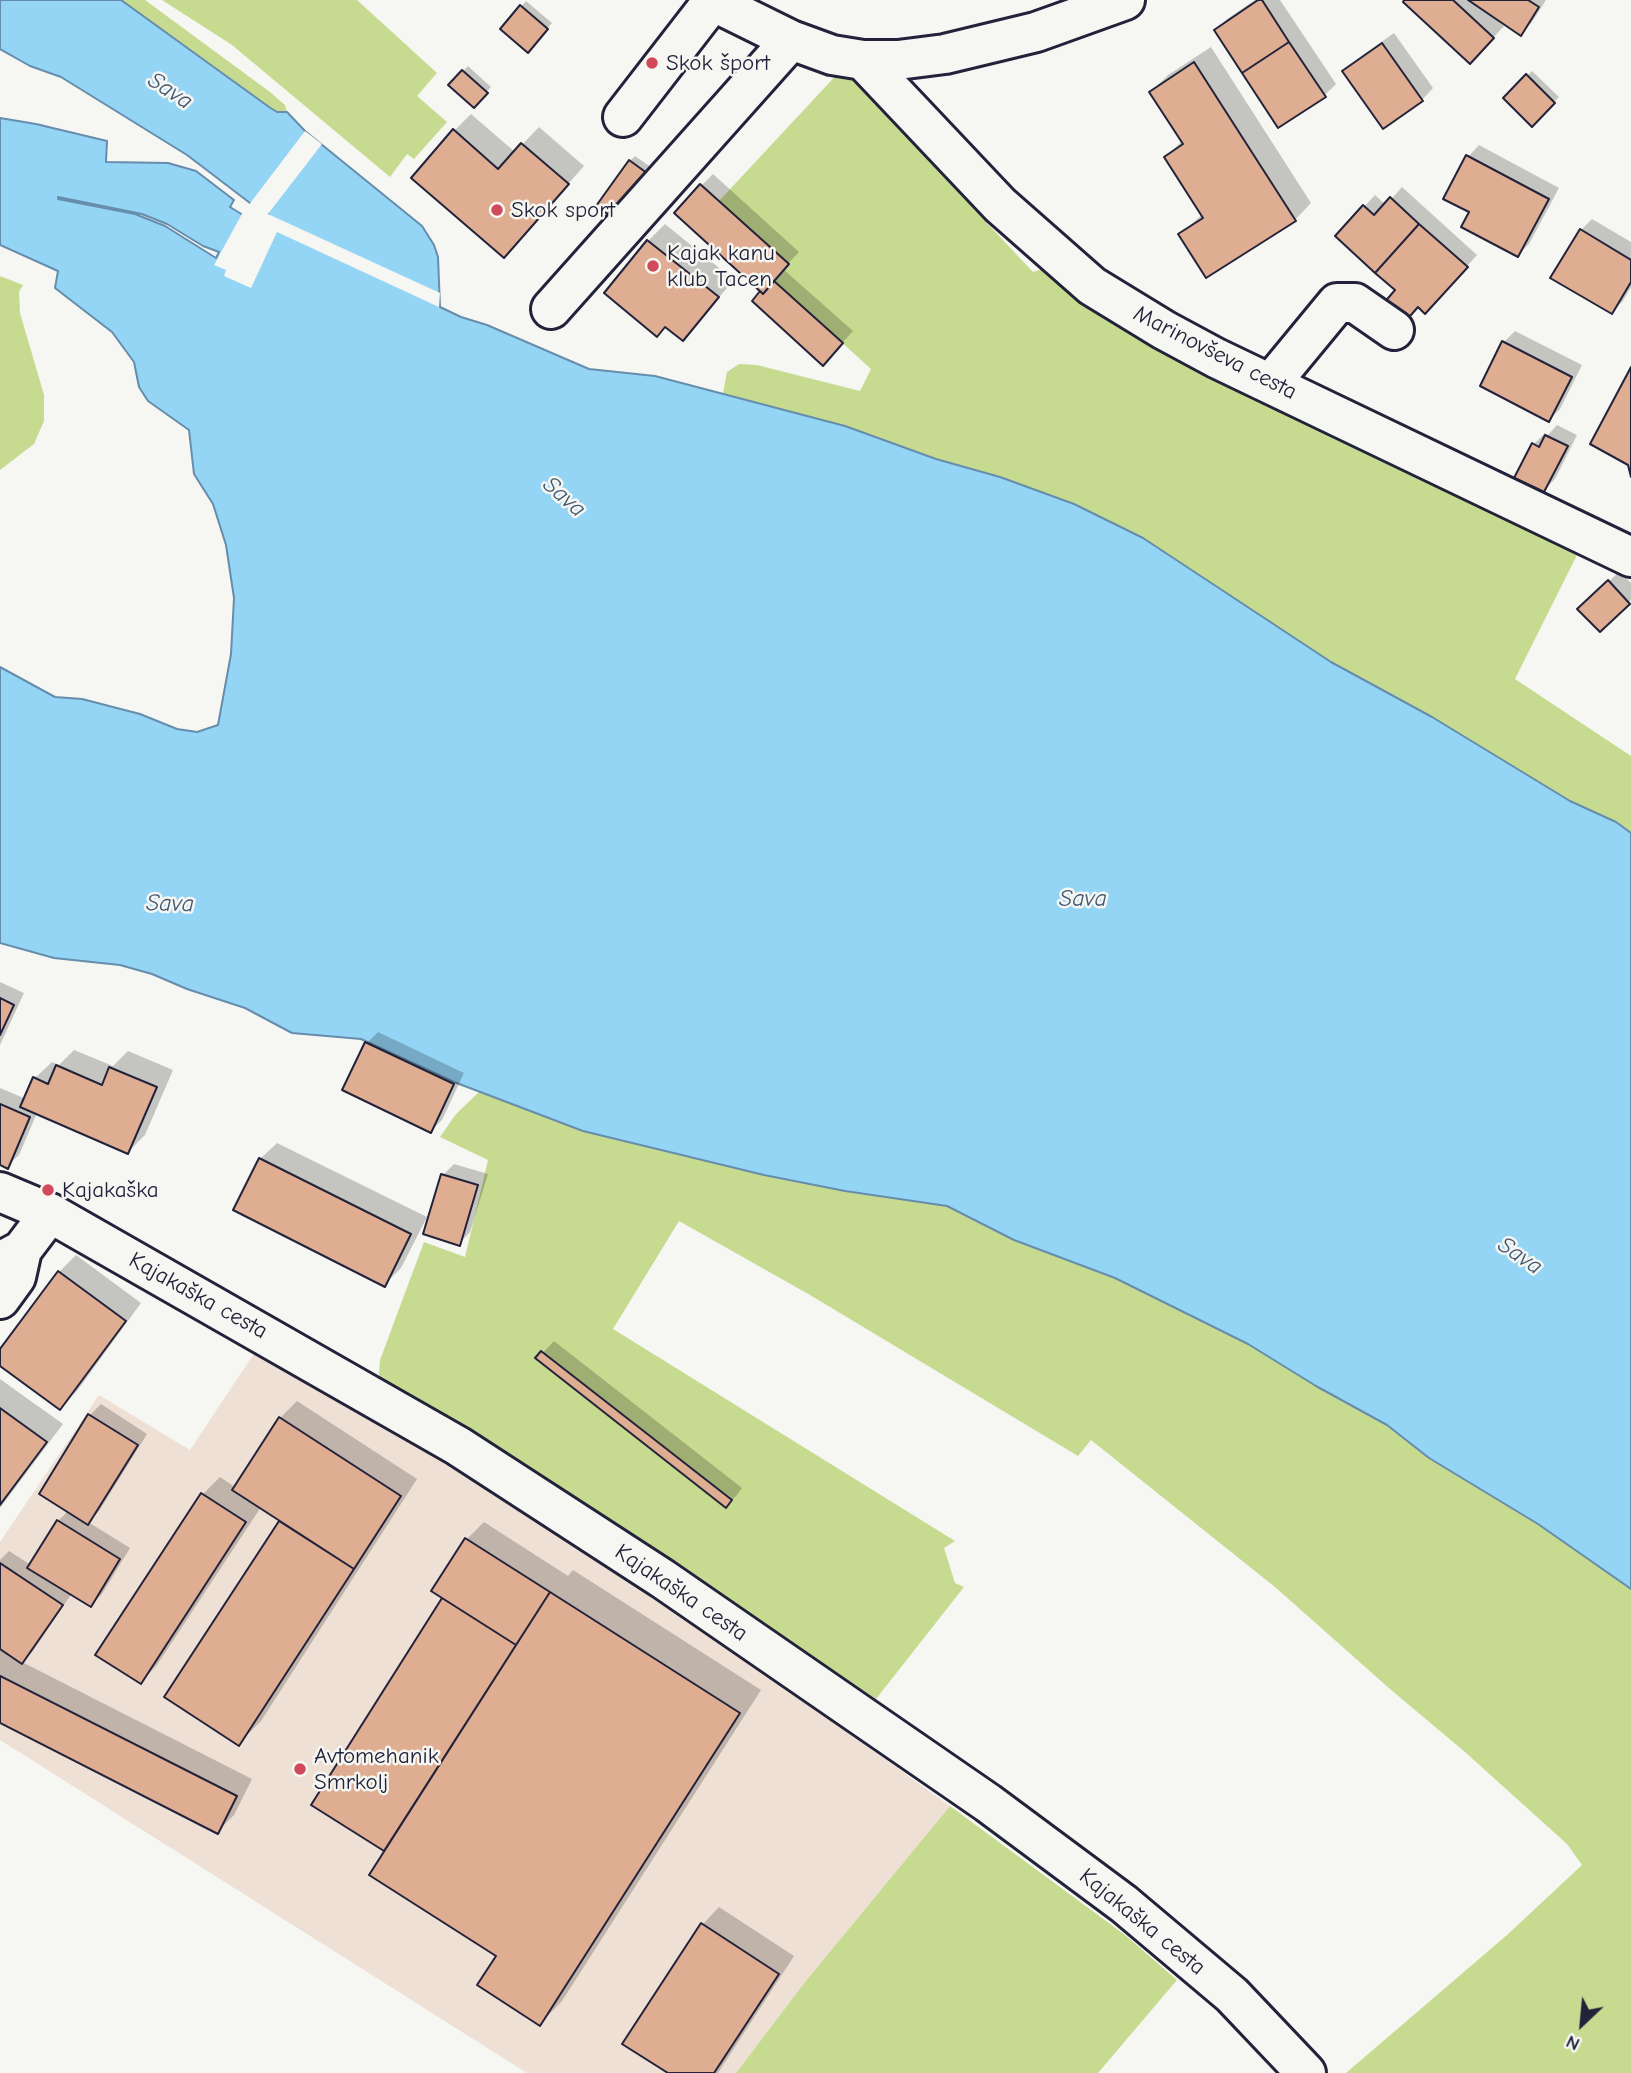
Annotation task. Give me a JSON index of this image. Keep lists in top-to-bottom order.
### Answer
{
  "streets": {
    "street": ["Marinovševa cesta", "Kajakaška cesta"]
  },
  "water": ["Sava"],
  "places": [
    "Skok šport",
    "Skok sport",
    "Kajak kanu klub Tacen",
    "Kajakaška",
    "Avtomehanik Smrkolj"
  ],
  "north": "bottom left"
}
